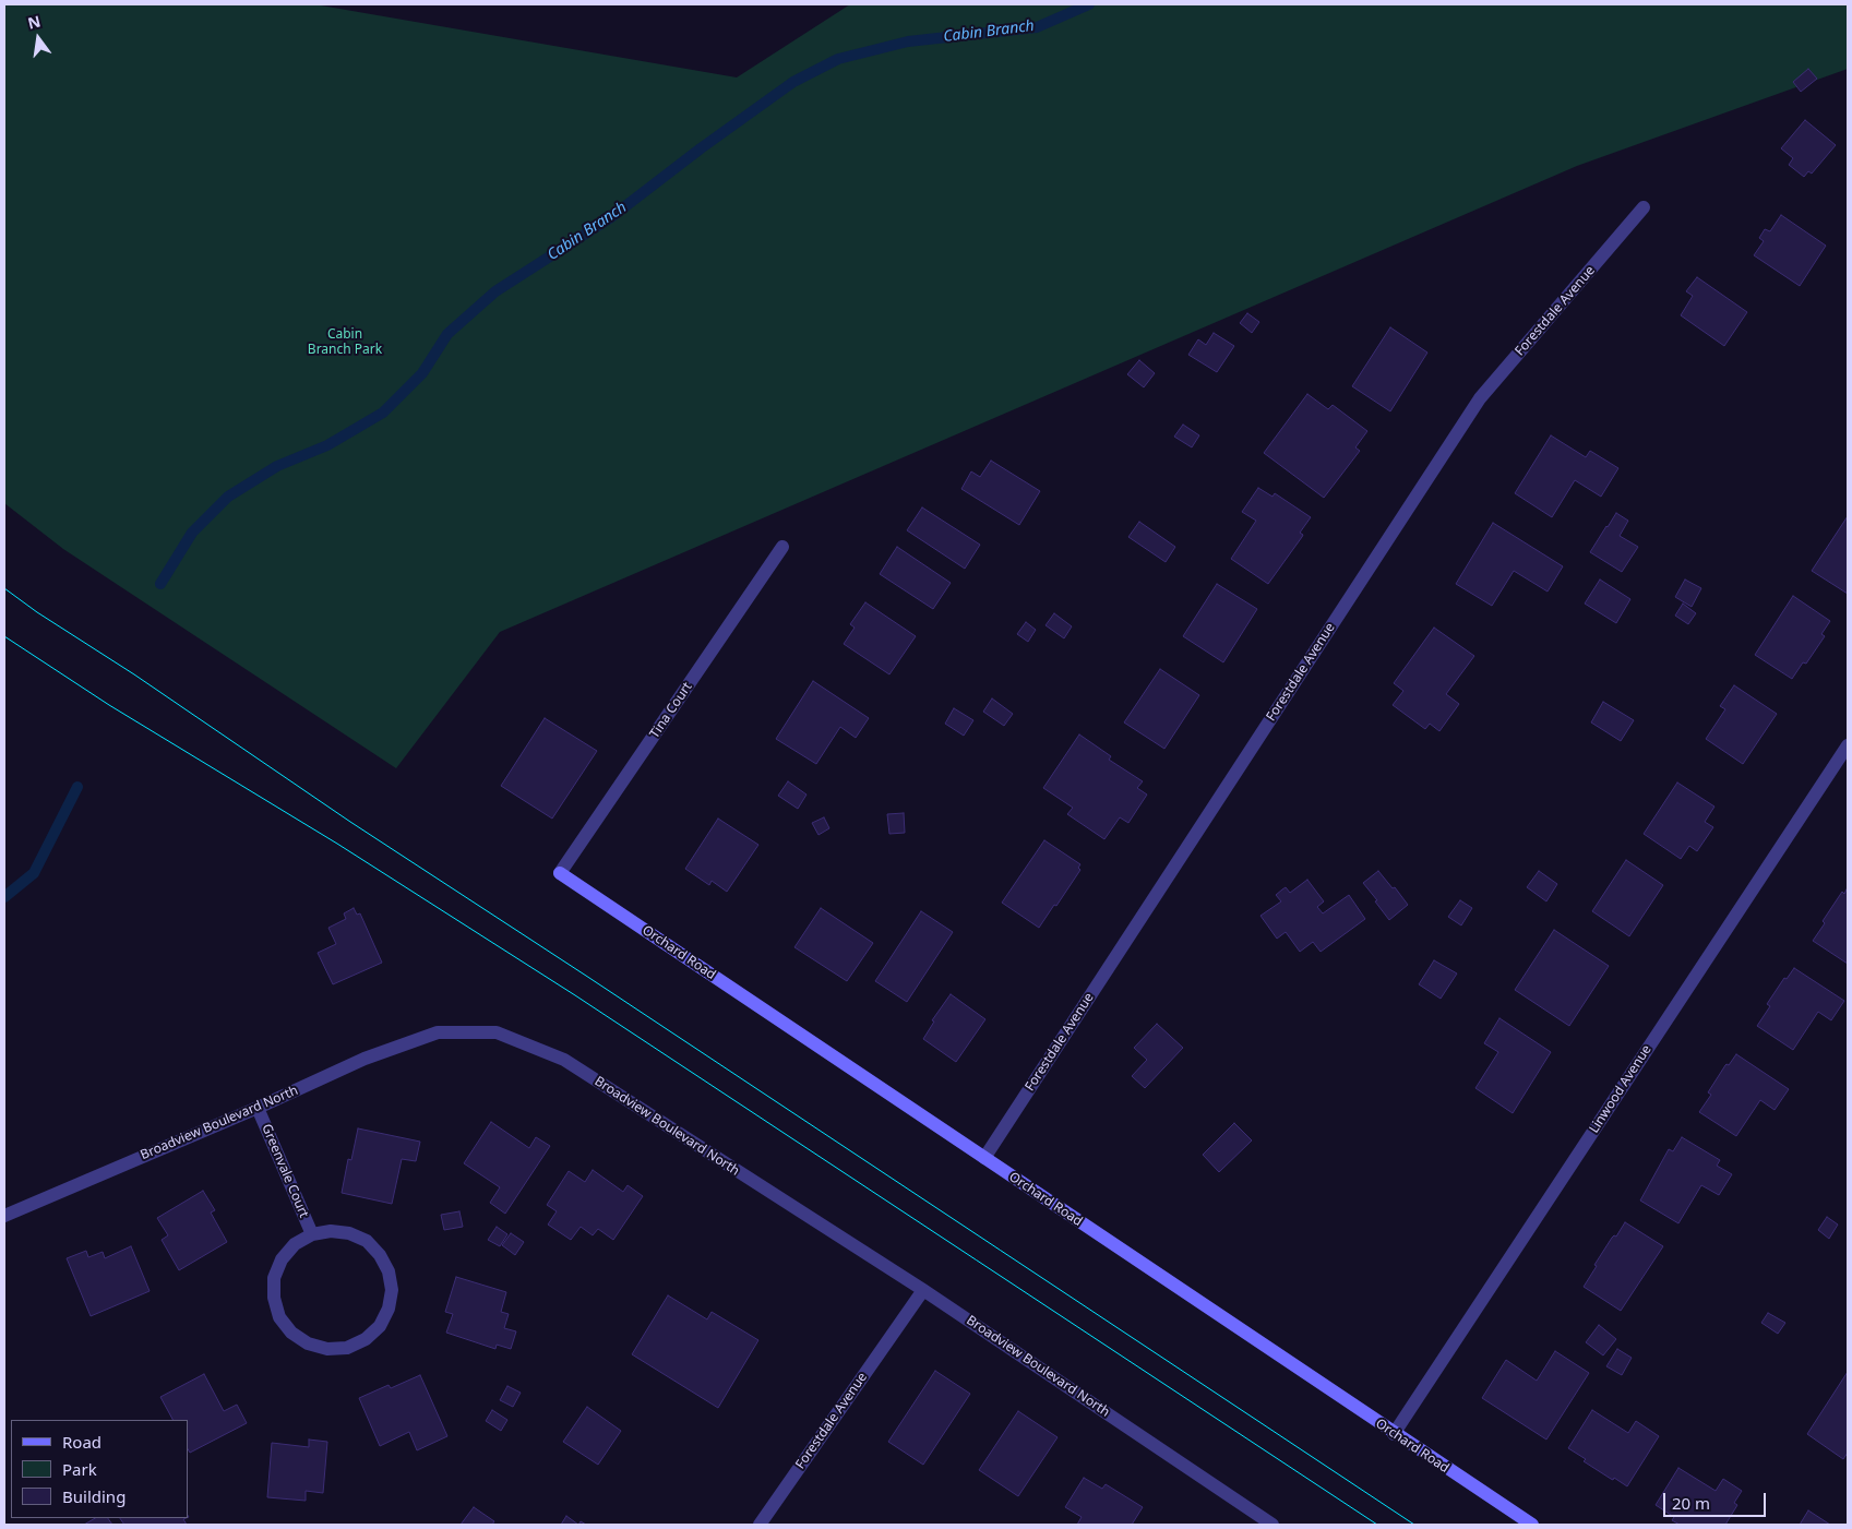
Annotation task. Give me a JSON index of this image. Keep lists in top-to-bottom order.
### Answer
{
  "streets": {
    "street": [
      "Forestdale Avenue",
      "Tina Court",
      "Orchard Road",
      "Linwood Avenue",
      "Broadview Boulevard North",
      "Greenvale Court"
    ]
  },
  "crossings": [
    ["Forestdale Avenue", "Orchard Road"],
    ["Forestdale Avenue", "Broadview Boulevard North"],
    ["Tina Court", "Orchard Road"],
    ["Orchard Road", "Linwood Avenue"],
    ["Broadview Boulevard North", "Greenvale Court"]
  ],
  "water": ["Cabin Branch"],
  "parks": ["Cabin Branch Park"],
  "legend": ["Road", "Park", "Building"],
  "scale_bar": "20 m",
  "north": "top"
}
